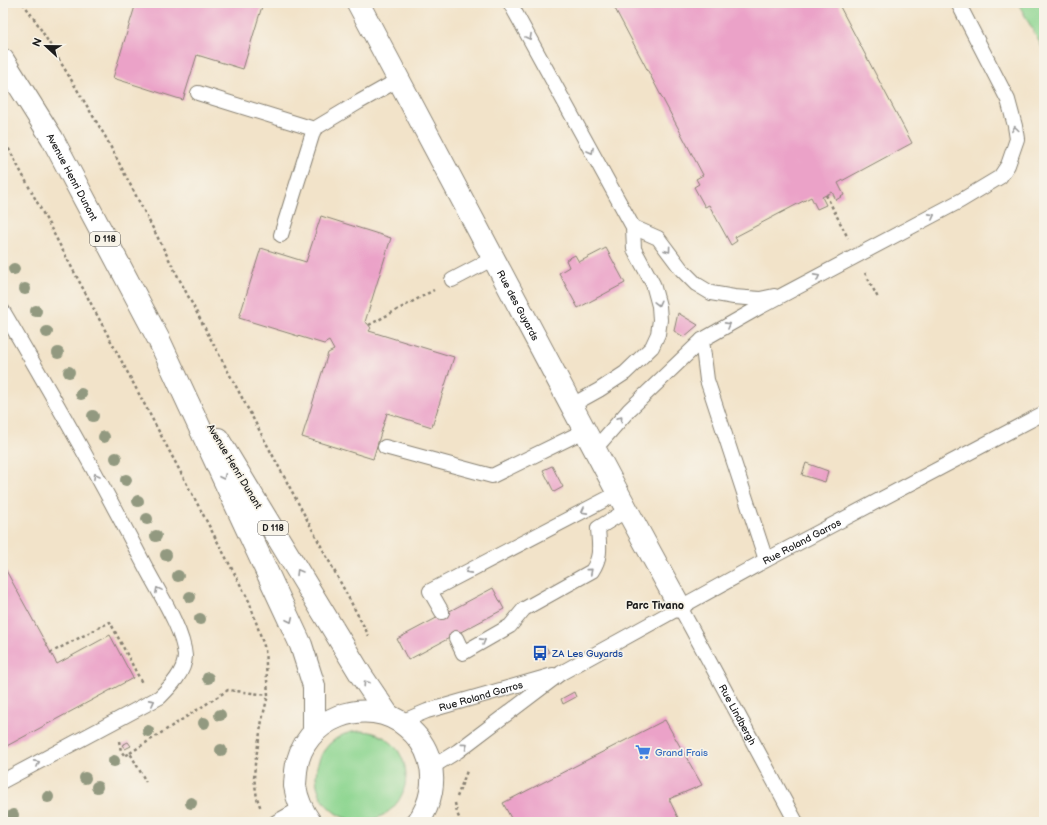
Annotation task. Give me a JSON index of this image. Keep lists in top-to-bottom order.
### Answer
{
  "streets": {
    "main road": ["Avenue Henri Dunant", "D 118", "Rue des Guyards"],
    "lane": ["Rue Roland Garros", "Rue Lindbergh"]
  },
  "crossings": [
    ["Avenue Henri Dunant", "Rue Roland Garros"],
    ["Rue des Guyards", "Rue Roland Garros"],
    ["Rue des Guyards", "Rue Lindbergh"],
    ["Rue Roland Garros", "Rue Lindbergh"]
  ],
  "districts": ["Parc Tivano"],
  "places": {
    "bus stop": ["ZA Les Guyards"],
    "supermarket": ["Grand Frais"]
  },
  "north": "left"
}
